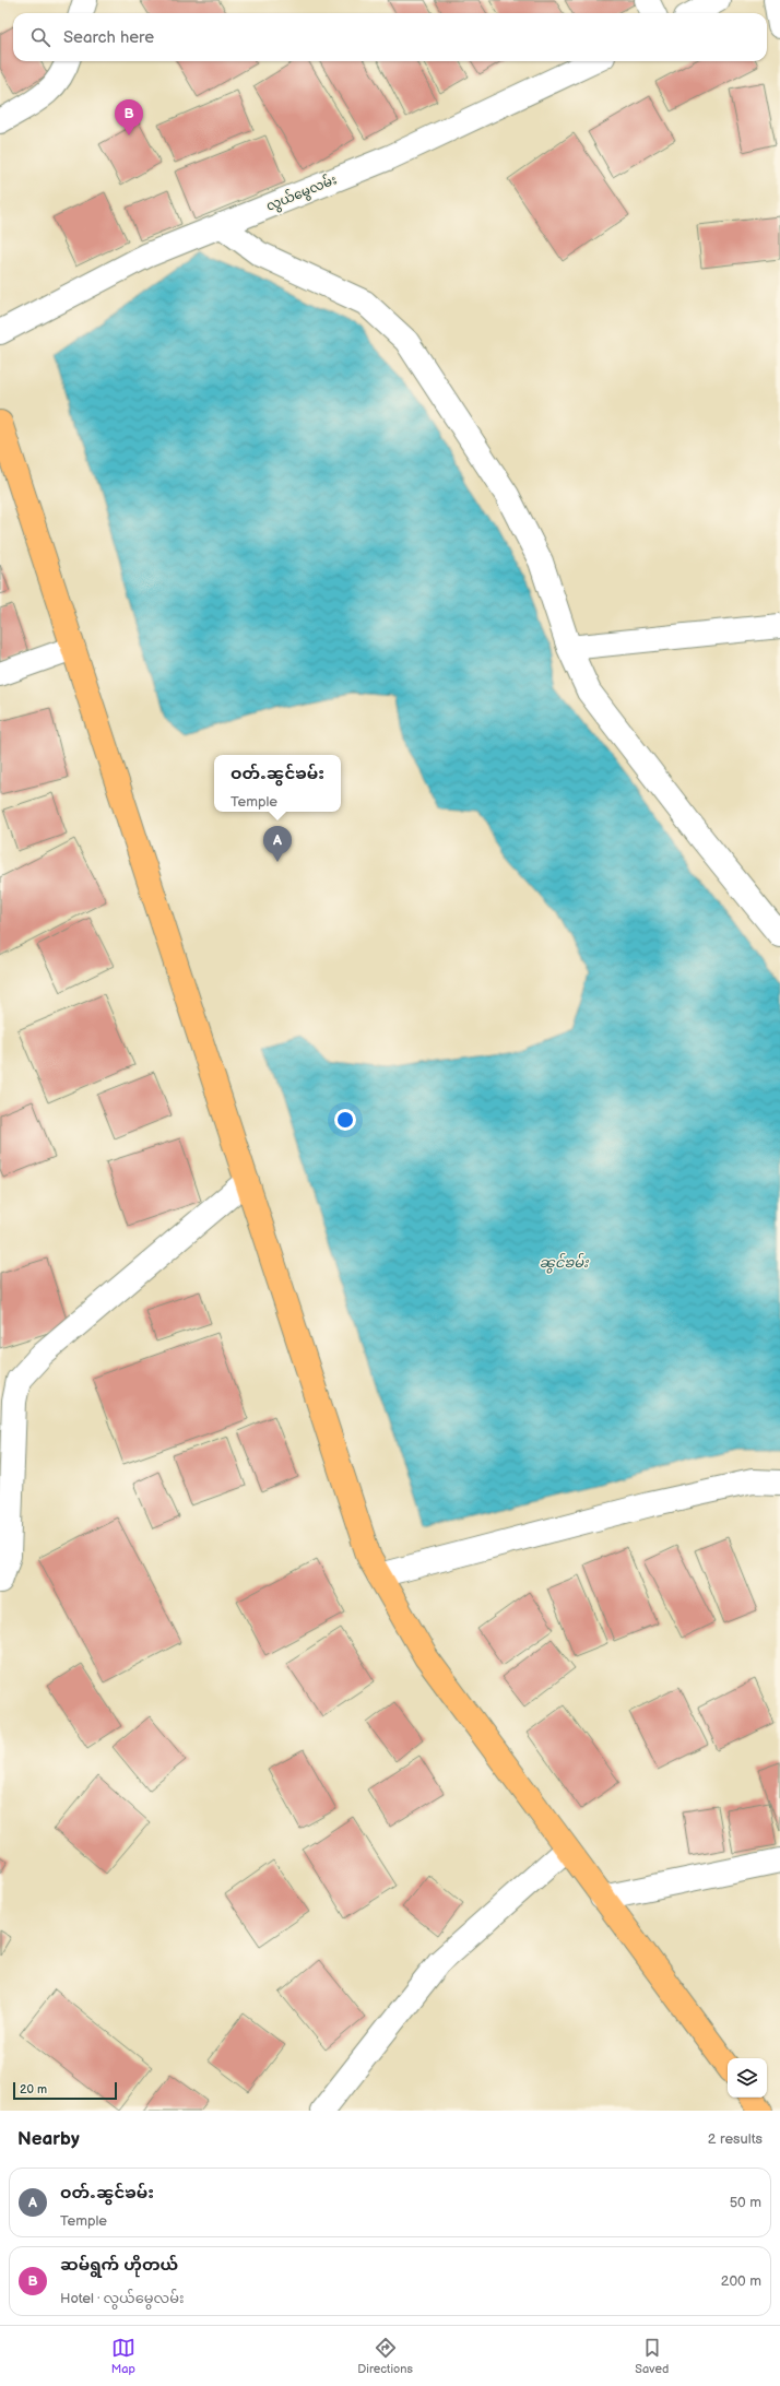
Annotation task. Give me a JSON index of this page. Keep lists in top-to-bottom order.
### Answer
{
  "streets": {
    "street": ["လွယ်မွေလမ်း"]
  },
  "water": ["ၼွင်ၶမ်း"],
  "scale_bar": "20 m",
  "page": {
    "search": "Search here",
    "pins": ["B", "A"],
    "popup": ["ဝတ်ႉၼွင်ၶမ်း", "Temple"],
    "scale": "20 m",
    "heading": ["Nearby", "2 results"],
    "list": [
      {
        "mark": "A",
        "name": "ဝတ်ႉၼွင်ၶမ်း",
        "note": "Temple",
        "value": "50 m"
      },
      {
        "mark": "B",
        "name": "ဆမ်ရွက် ဟိုတယ်",
        "note": "Hotel · လွယ်မွေလမ်း",
        "value": "200 m"
      }
    ],
    "nav": ["Map", "Directions", "Saved"]
  }
}
